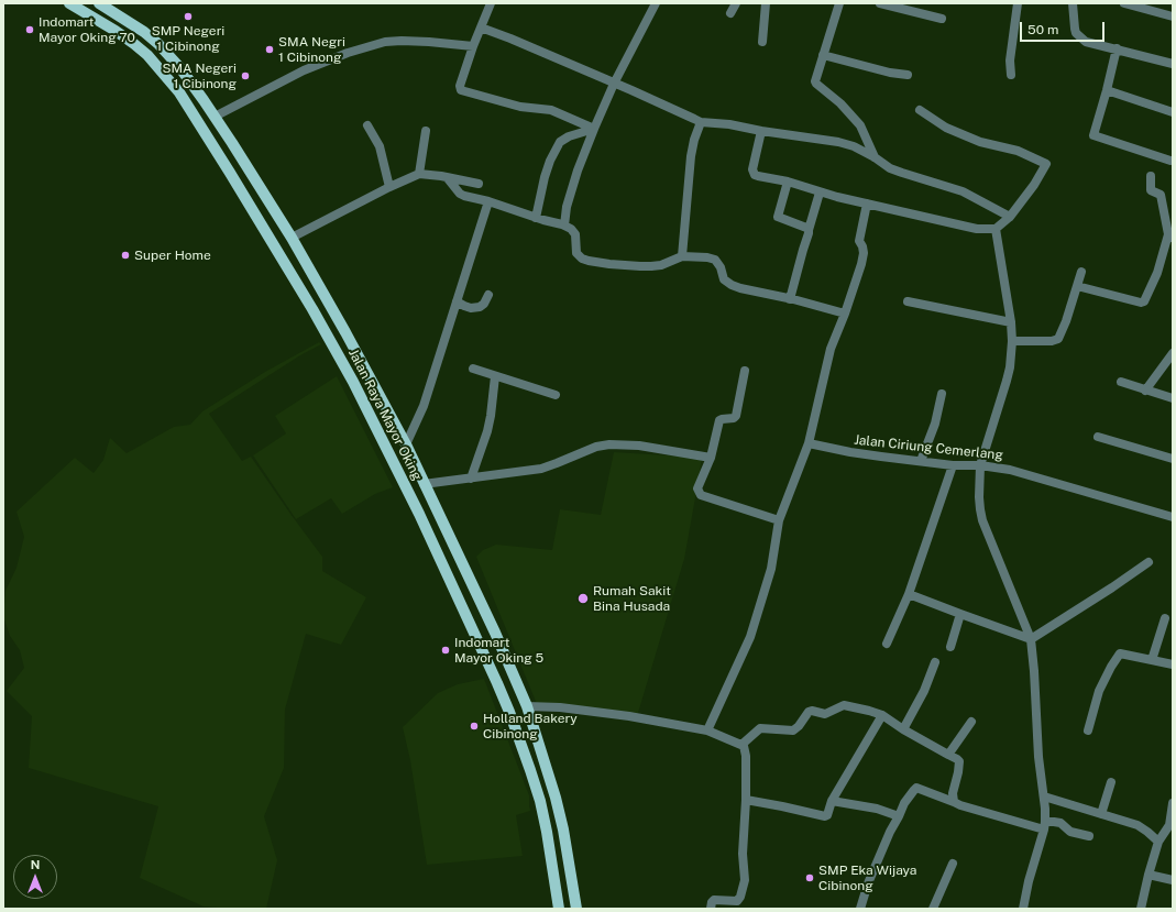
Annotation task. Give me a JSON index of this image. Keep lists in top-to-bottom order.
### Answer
{
  "streets": {
    "main road": ["Jalan Raya Mayor Oking"],
    "street": ["Jalan Ciriung Cemerlang"]
  },
  "places": [
    "SMP Negeri 1 Cibinong",
    "Indomart Mayor Oking 70",
    "SMA Negri 1 Cibinong",
    "SMA Negeri 1 Cibinong",
    "Super Home",
    "Rumah Sakit Bina Husada",
    "Indomart Mayor Oking 5",
    "Holland Bakery Cibinong",
    "SMP Eka Wijaya Cibinong"
  ],
  "scale_bar": "50 m",
  "north": "top"
}
